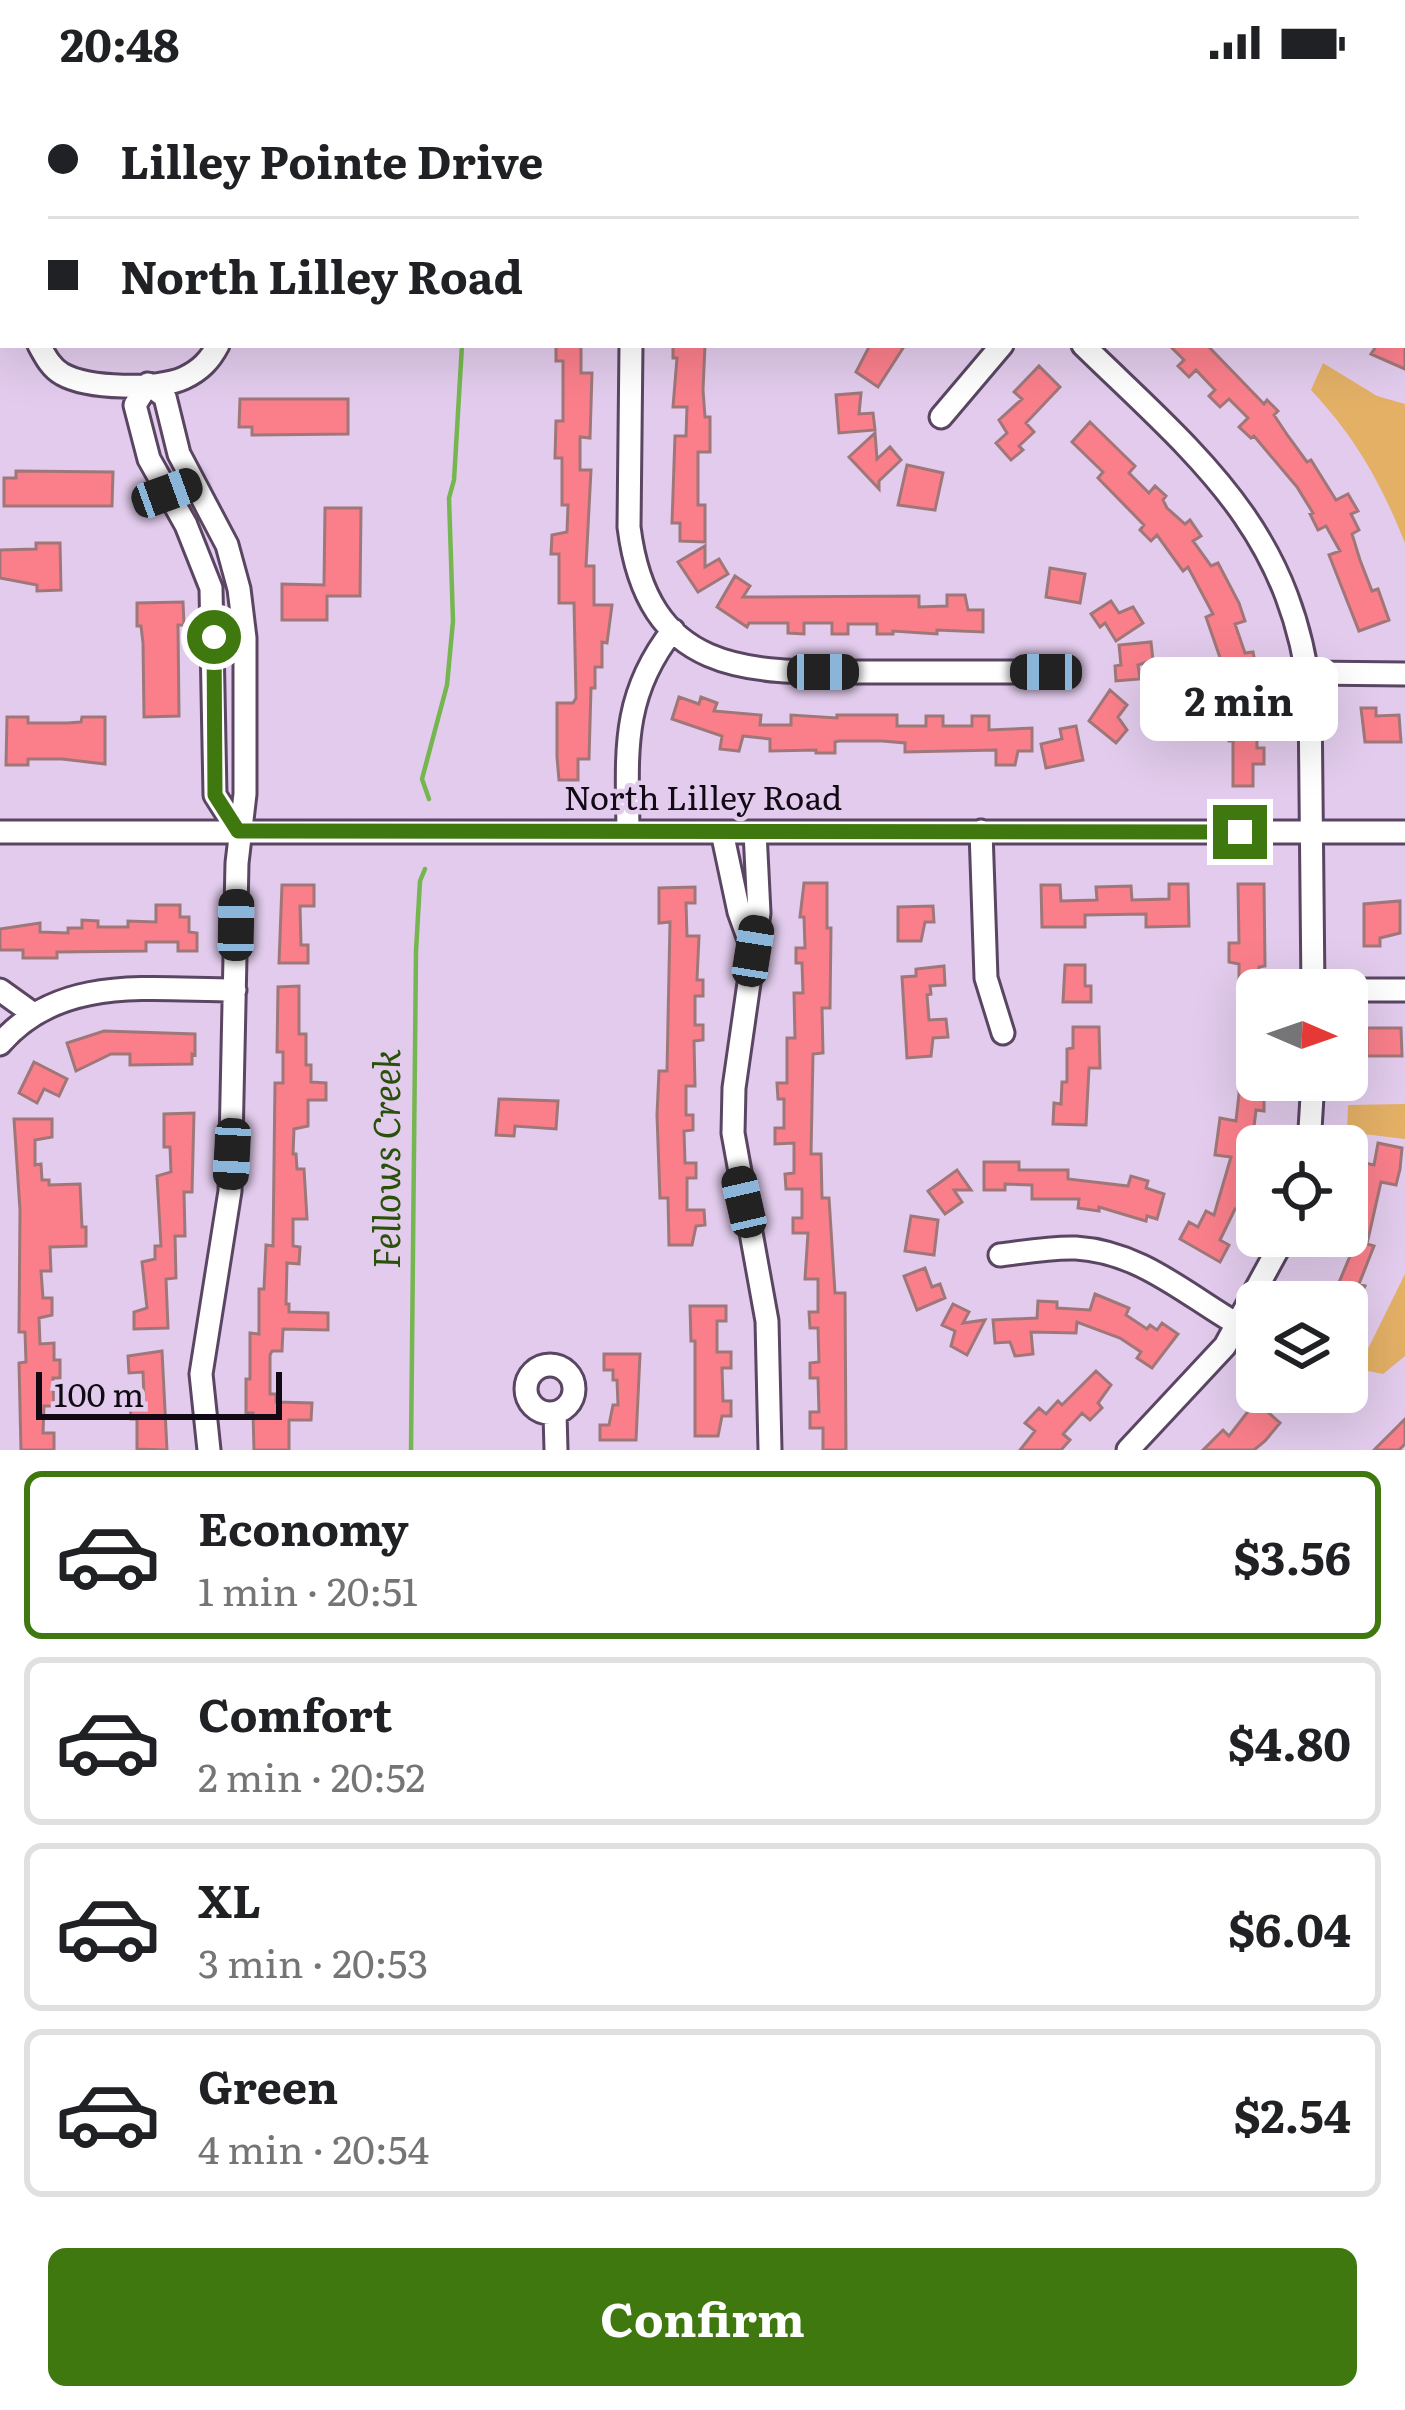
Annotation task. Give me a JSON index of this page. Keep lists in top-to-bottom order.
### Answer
{
  "streets": {
    "street": ["North Lilley Road"]
  },
  "water": ["Fellows Creek"],
  "scale_bar": "100 m",
  "north": "right",
  "page": {
    "status": "20:48",
    "banner": ["Lilley Pointe Drive", "North Lilley Road"],
    "bubble": "2 min",
    "scale": "100 m",
    "list": [
      {
        "name": "Economy",
        "note": "1 min · 20:51",
        "value": "$3.56"
      },
      {
        "name": "Comfort",
        "note": "2 min · 20:52",
        "value": "$4.80"
      },
      {
        "name": "XL",
        "note": "3 min · 20:53",
        "value": "$6.04"
      },
      {
        "name": "Green",
        "note": "4 min · 20:54",
        "value": "$2.54"
      }
    ],
    "buttons": "Confirm"
  }
}
